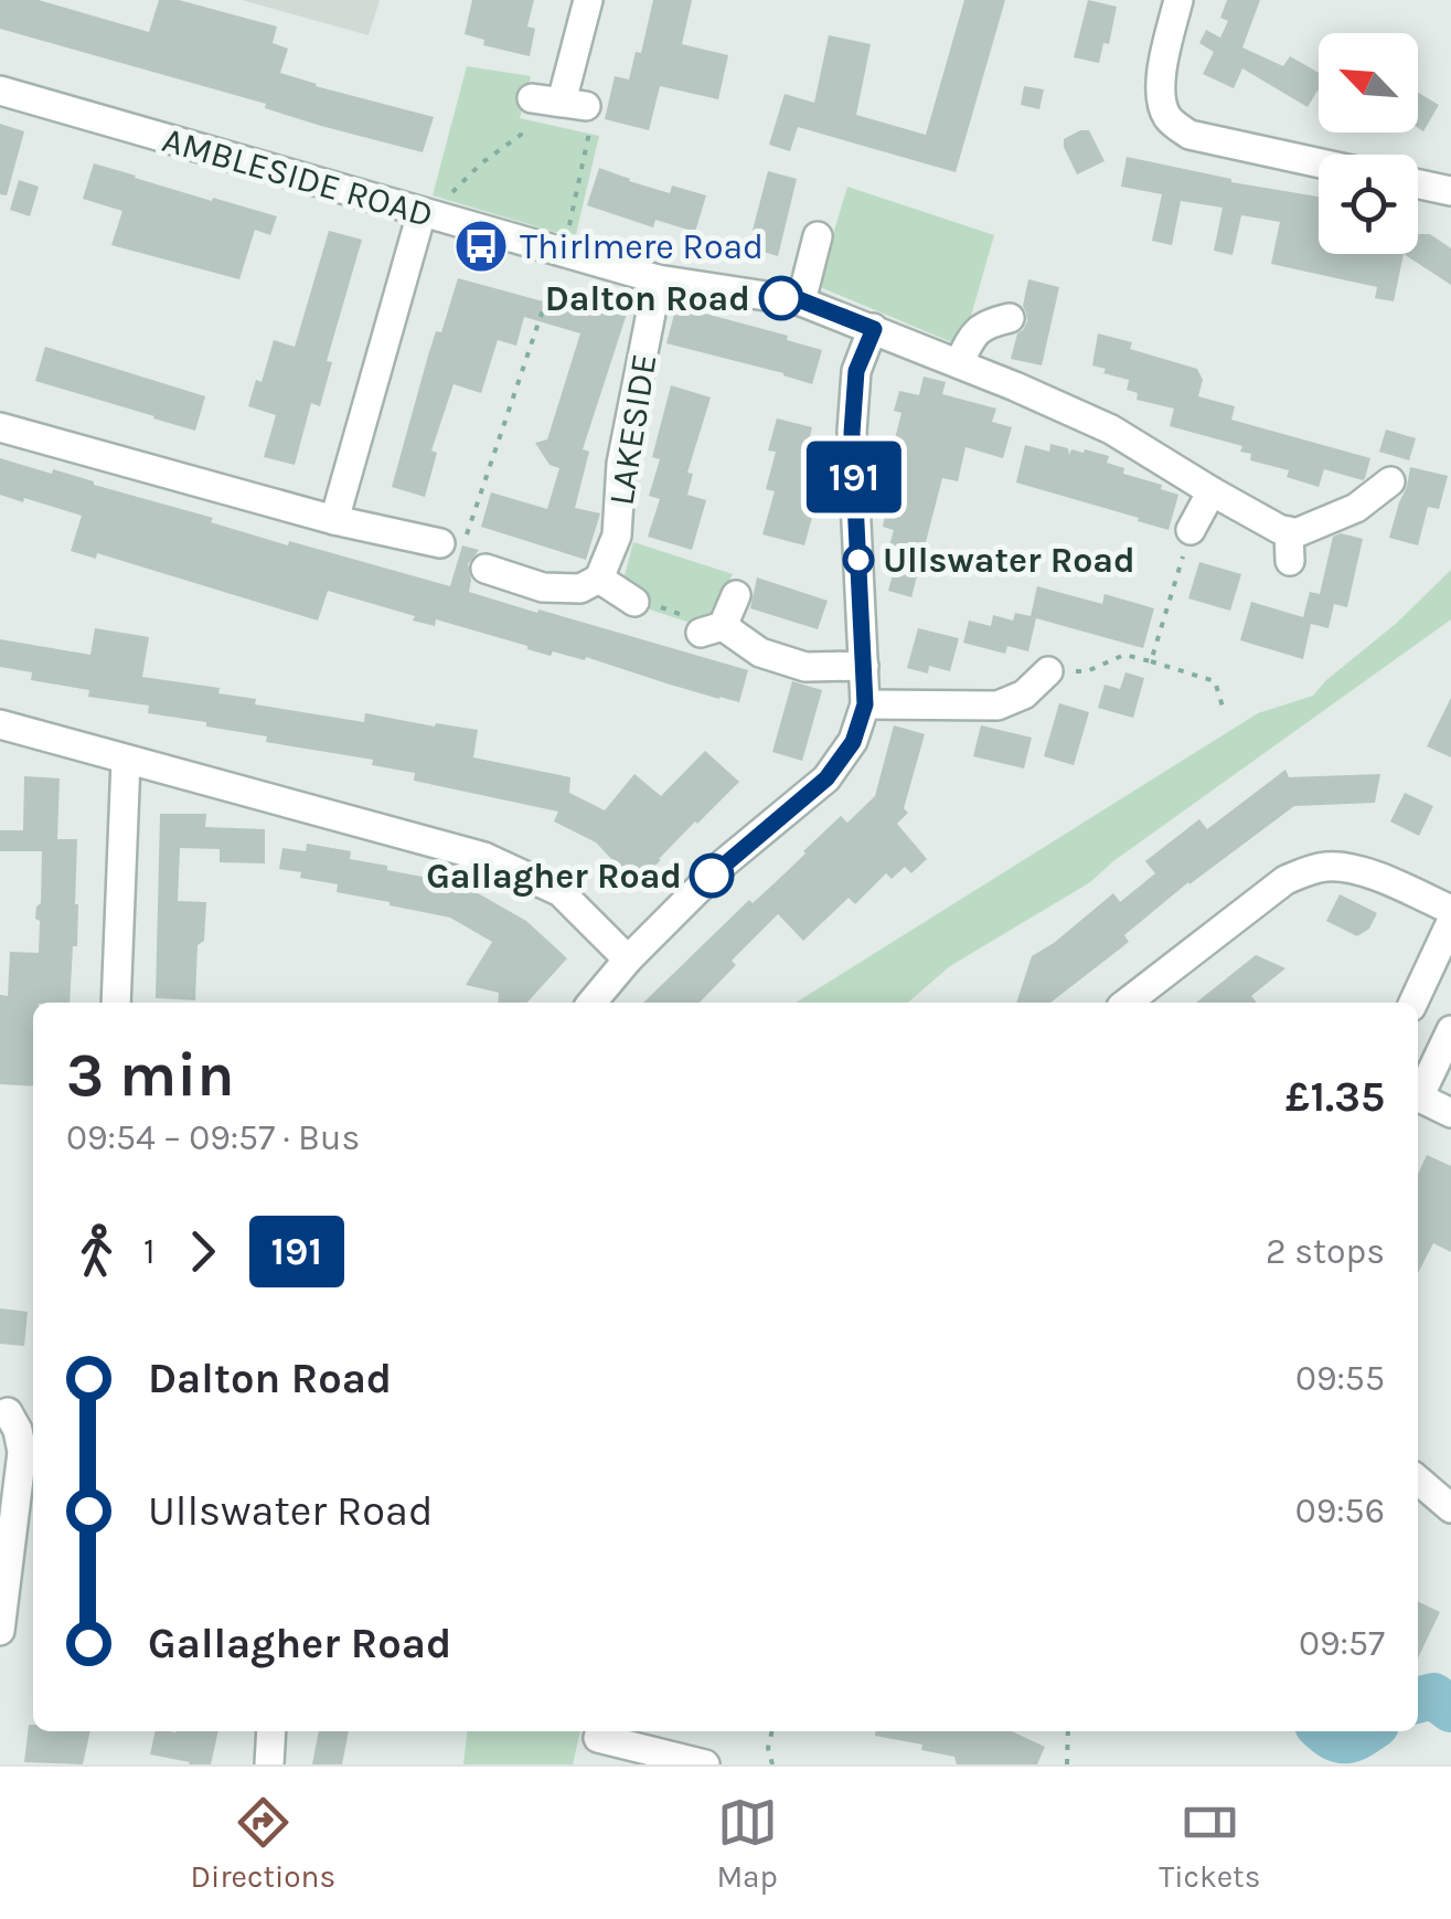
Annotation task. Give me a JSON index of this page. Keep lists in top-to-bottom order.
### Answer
{
  "streets": {
    "street": ["AMBLESIDE ROAD", "LAKESIDE"]
  },
  "crossings": [
    ["AMBLESIDE ROAD", "LAKESIDE"]
  ],
  "places": {
    "bus stop": ["Thirlmere Road"],
    "other": ["Dalton Road", "Ullswater Road", "Gallagher Road"]
  },
  "lines": ["bus line 191"],
  "north": "top left",
  "page": {
    "on_map": "191",
    "heading": ["3 min", "09:54 – 09:57 · Bus", "£1.35"],
    "legs": ["1", "191", "2 stops"],
    "list": [
      {
        "name": "Dalton Road",
        "value": "09:55"
      },
      {
        "name": "Ullswater Road",
        "value": "09:56"
      },
      {
        "name": "Gallagher Road",
        "value": "09:57"
      }
    ],
    "tabs": ["Directions", "Map", "Tickets"]
  }
}
